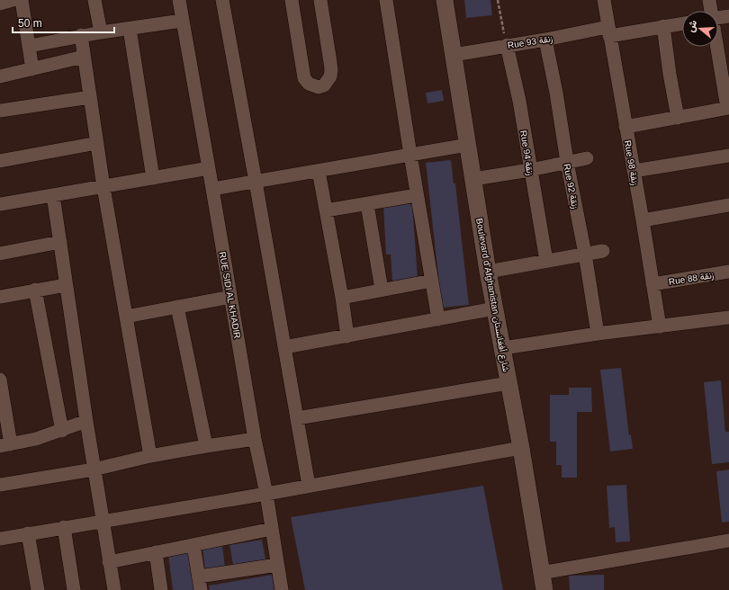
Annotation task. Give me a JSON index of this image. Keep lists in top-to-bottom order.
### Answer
{
  "streets": {
    "street": [
      "Rue 93 زنقة",
      "Rue 94 زنقة",
      "Rue 98 زنقة",
      "Rue 92 زنقة",
      "Rue 88 زنقة",
      "RUE SIDI AL KHADIR",
      "Boulevard d'Afghanistan شارع أفغانستان"
    ]
  },
  "crossings": [
    ["Rue 93 زنقة", "Rue 94 زنقة"],
    ["Rue 93 زنقة", "Rue 98 زنقة"],
    ["Rue 93 زنقة", "Rue 92 زنقة"],
    ["Rue 93 زنقة", "Boulevard d'Afghanistan شارع أفغانستان"],
    ["Rue 98 زنقة", "Rue 88 زنقة"]
  ],
  "scale_bar": "50 m",
  "north": "left"
}
